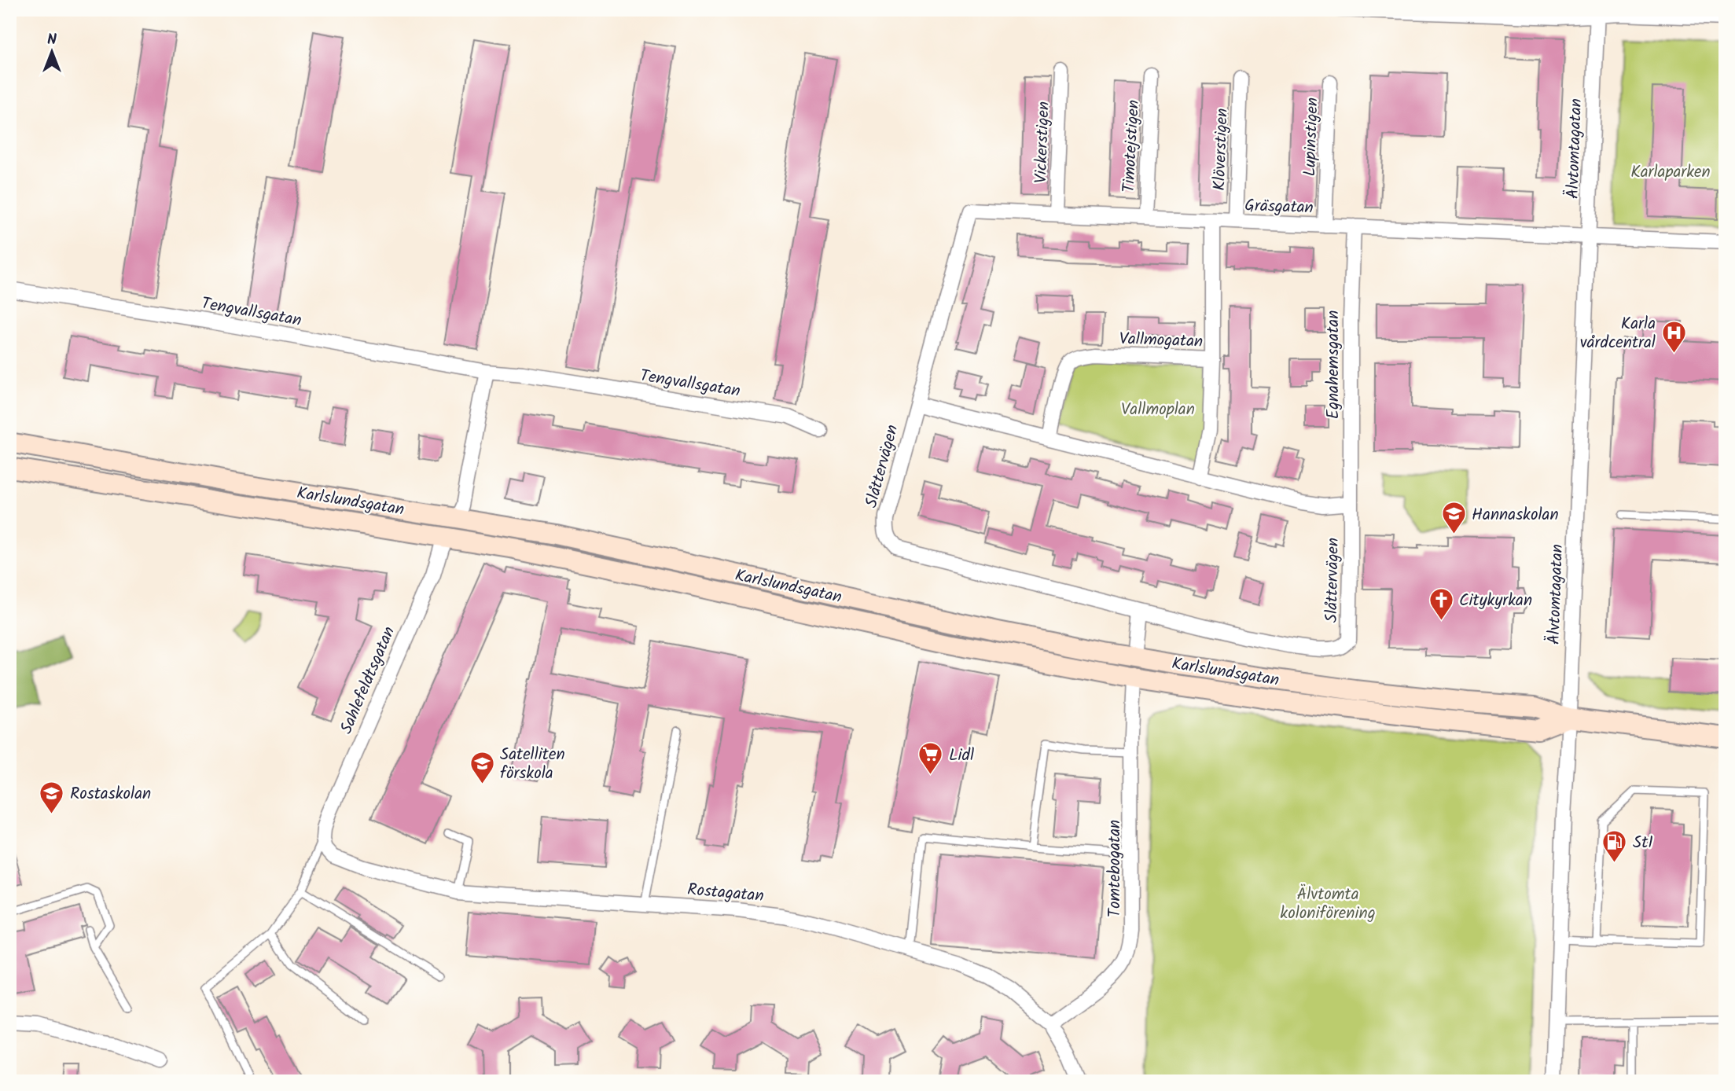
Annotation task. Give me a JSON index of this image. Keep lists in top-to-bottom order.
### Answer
{
  "streets": {
    "main road": ["Karlslundsgatan"],
    "street": [
      "Lupinstigen",
      "Vickerstigen",
      "Timotejstigen",
      "Älvtomtagatan",
      "Klöverstigen",
      "Gräsgatan",
      "Tengvallsgatan",
      "Vallmogatan",
      "Egnahemsgatan",
      "Slåttervägen",
      "Sahlefeldtsgatan",
      "Tomtebogatan",
      "Rostagatan"
    ]
  },
  "crossings": [
    ["Lupinstigen", "Gräsgatan"],
    ["Vickerstigen", "Gräsgatan"],
    ["Timotejstigen", "Gräsgatan"],
    ["Älvtomtagatan", "Gräsgatan"],
    ["Älvtomtagatan", "Karlslundsgatan"],
    ["Klöverstigen", "Gräsgatan"],
    ["Gräsgatan", "Egnahemsgatan"],
    ["Gräsgatan", "Slåttervägen"],
    ["Egnahemsgatan", "Slåttervägen"],
    ["Karlslundsgatan", "Sahlefeldtsgatan"],
    ["Karlslundsgatan", "Tomtebogatan"],
    ["Sahlefeldtsgatan", "Rostagatan"],
    ["Tomtebogatan", "Rostagatan"]
  ],
  "parks": ["Karlaparken", "Vallmoplan", "Älvtomta koloniförening"],
  "places": {
    "hospital": ["Karla vårdcentral"],
    "school or university": ["Hannaskolan", "Satelliten förskola", "Rostaskolan"],
    "church": ["Citykyrkan"],
    "supermarket": ["Lidl"],
    "fuel station": ["St1"]
  },
  "north": "top"
}
